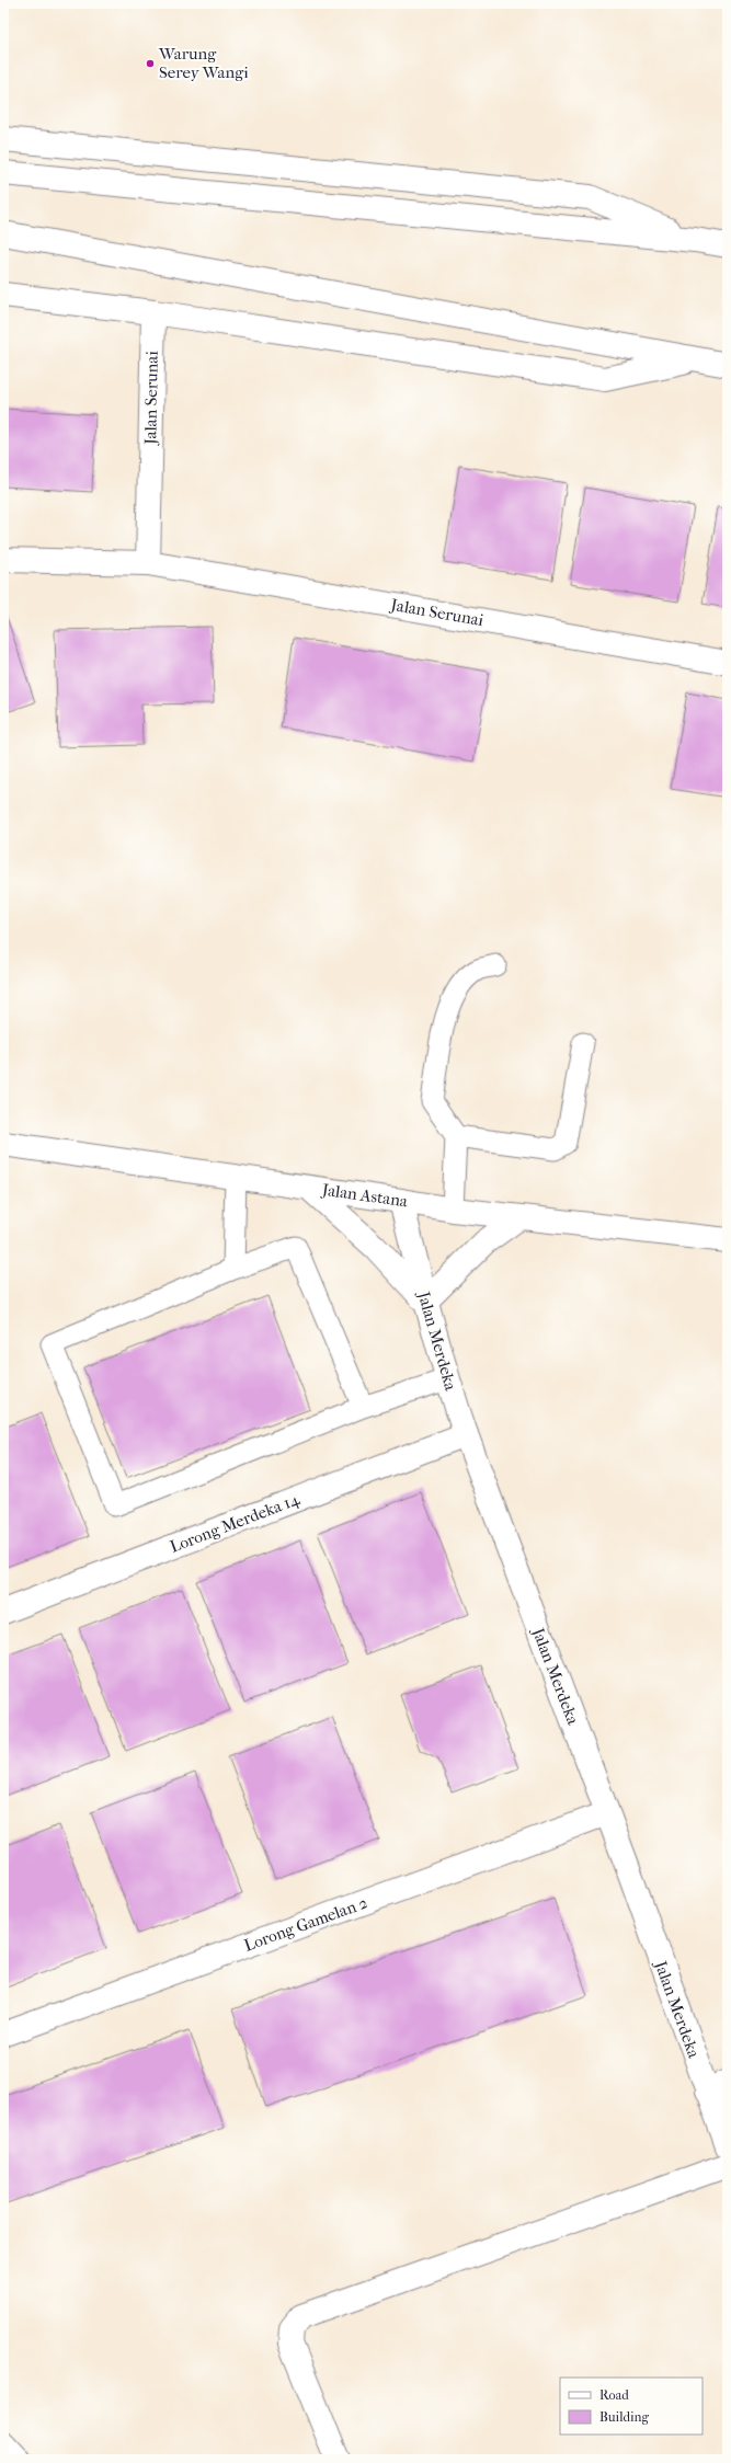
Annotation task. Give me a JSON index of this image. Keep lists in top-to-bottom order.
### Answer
{
  "streets": {
    "main road": [
      "Jalan Serunai",
      "Jalan Astana",
      "Jalan Merdeka",
      "Lorong Merdeka 14",
      "Lorong Gamelan 2"
    ]
  },
  "crossings": [
    ["Jalan Astana", "Jalan Merdeka"],
    ["Jalan Merdeka", "Lorong Merdeka 14"],
    ["Jalan Merdeka", "Lorong Gamelan 2"]
  ],
  "places": ["Warung Serey Wangi"],
  "legend": ["Road", "Building"]
}
